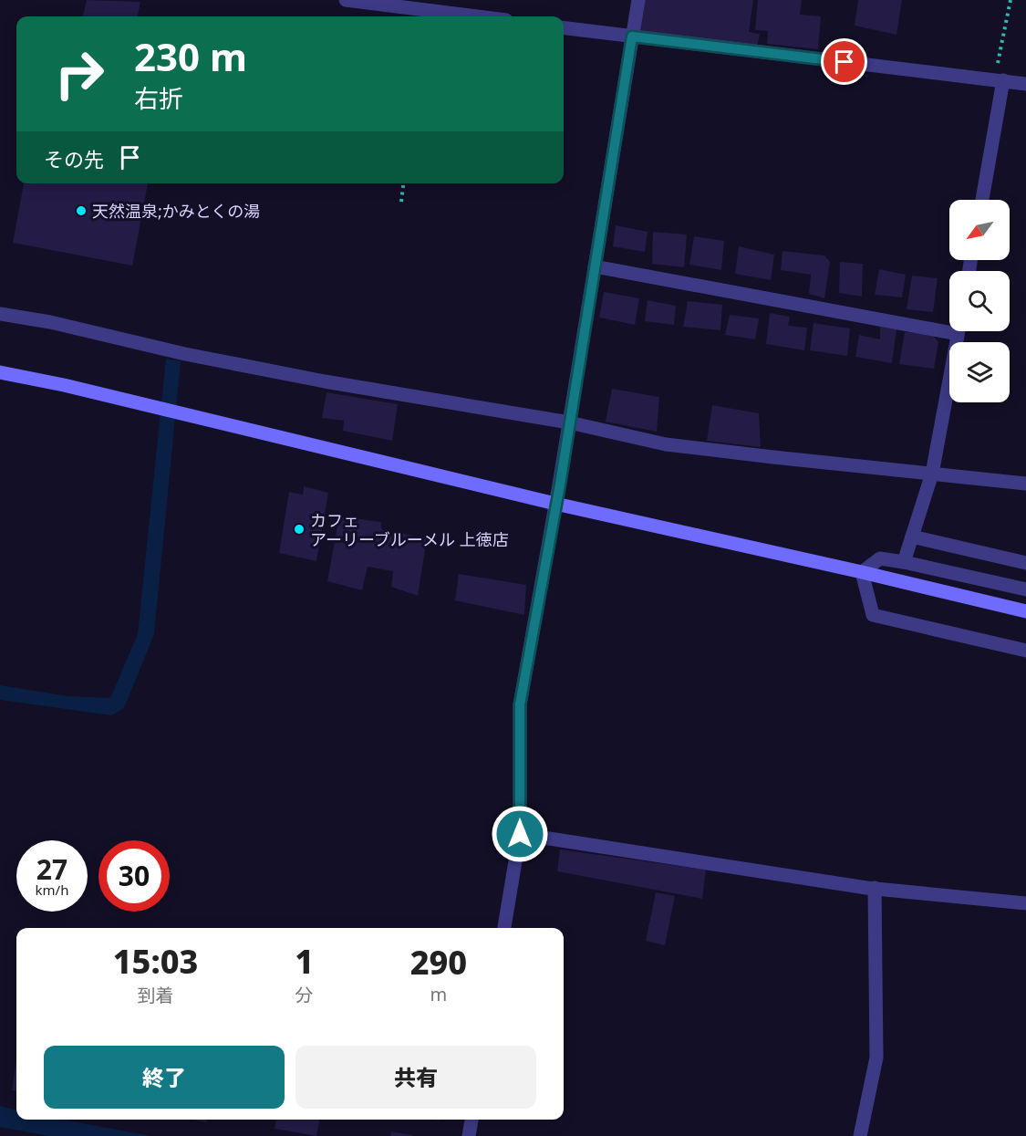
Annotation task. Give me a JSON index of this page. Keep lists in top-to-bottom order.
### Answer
{
  "places": ["天然温泉;かみとくの湯", "カフェ アーリーブルーメル 上徳店"],
  "north": "bottom left",
  "page": {
    "turn": ["230 m", "右折"],
    "then": "その先",
    "speed": "27 km/h",
    "limit": "30",
    "eta": [
      "15:03",
      "到着",
      "1",
      "分",
      "290",
      "m"
    ],
    "buttons": ["終了", "共有"]
  }
}
